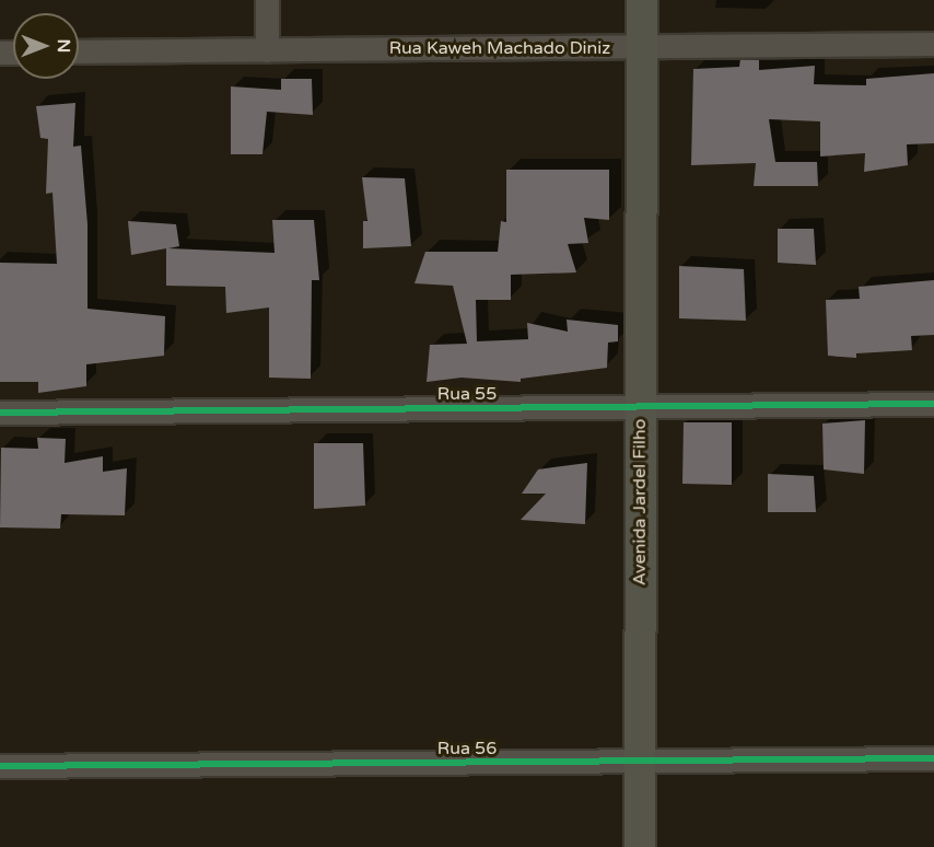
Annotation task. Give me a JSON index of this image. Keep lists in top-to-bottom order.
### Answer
{
  "streets": {
    "main road": ["Avenida Jardel Filho"],
    "street": ["Rua Kaweh Machado Diniz", "Rua 55", "Rua 56"]
  },
  "crossings": [
    ["Rua Kaweh Machado Diniz", "Avenida Jardel Filho"],
    ["Rua 55", "Avenida Jardel Filho"],
    ["Avenida Jardel Filho", "Rua 56"]
  ],
  "north": "right"
}
